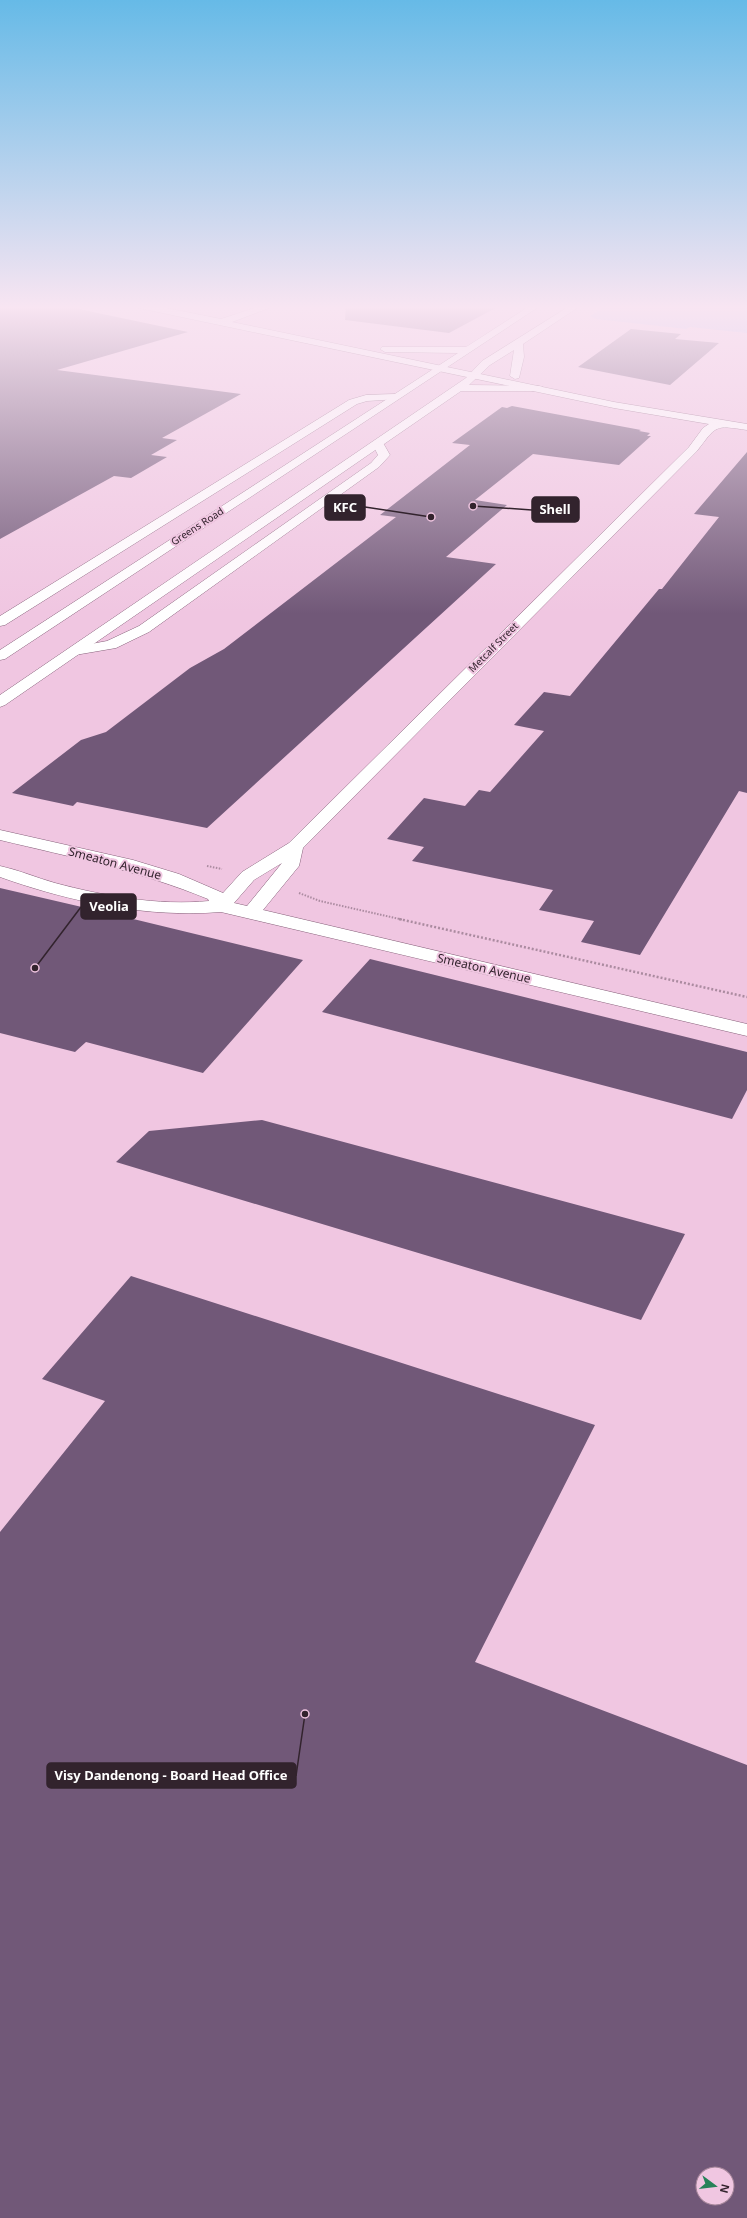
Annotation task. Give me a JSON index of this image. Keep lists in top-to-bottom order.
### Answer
{
  "streets": {
    "street": ["Greens Road", "Metcalf Street", "Smeaton Avenue"]
  },
  "crossings": [
    ["Metcalf Street", "Smeaton Avenue"]
  ],
  "places": [
    "Shell",
    "KFC",
    "Veolia",
    "Visy Dandenong - Board Head Office"
  ],
  "north": "right"
}
